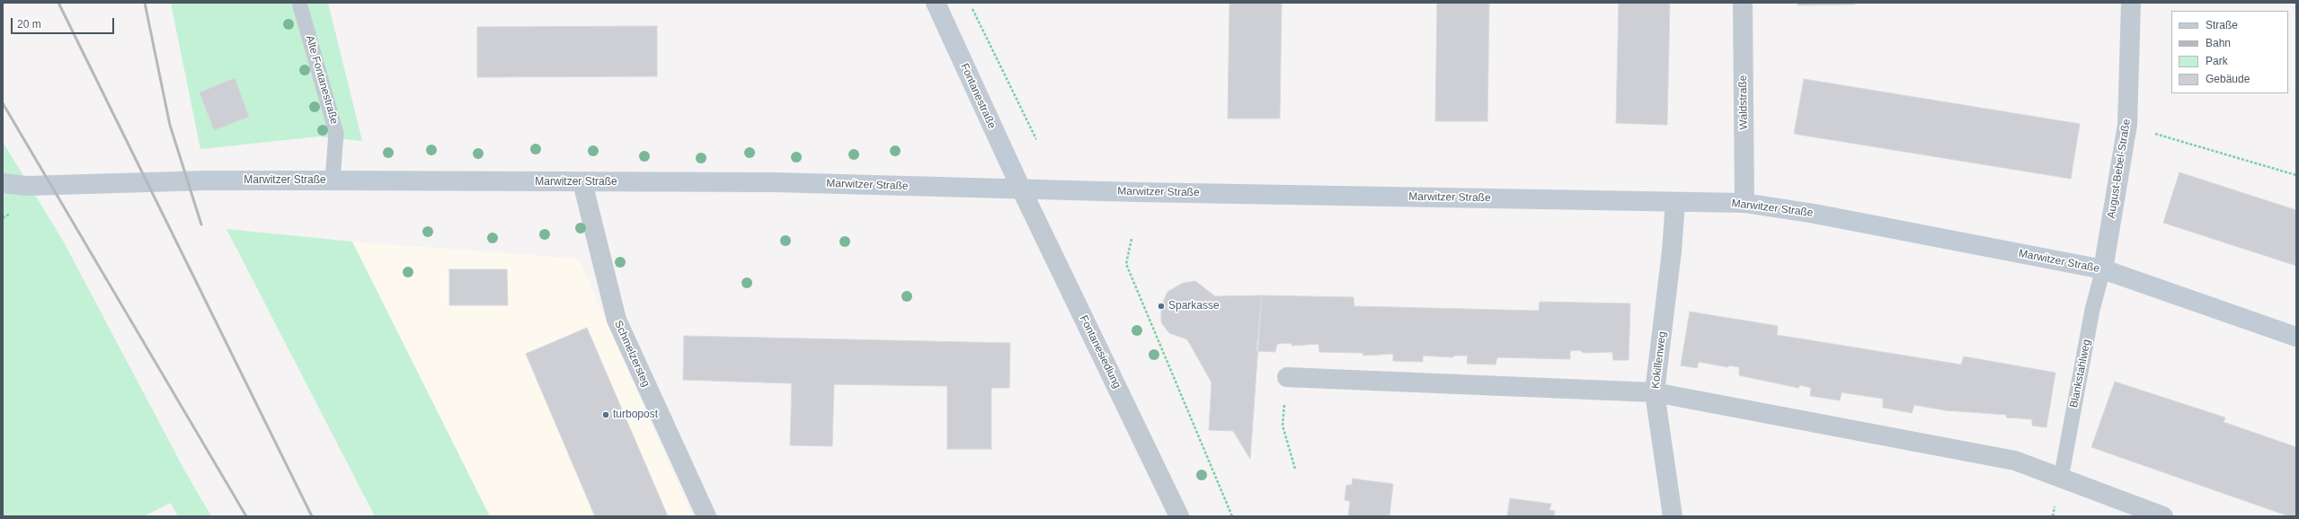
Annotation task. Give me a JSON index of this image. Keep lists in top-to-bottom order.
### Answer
{
  "streets": {
    "main road": ["Fontanestraße", "Marwitzer Straße"],
    "street": [
      "Waldstraße",
      "August-Bebel-Straße",
      "Fontanesiedlung",
      "Schmelzersteg",
      "Kokillenweg"
    ],
    "lane": ["Alte Fontanestraße", "Blankstahlweg"]
  },
  "crossings": [
    ["Alte Fontanestraße", "Marwitzer Straße"],
    ["Fontanestraße", "Marwitzer Straße"],
    ["Fontanestraße", "Fontanesiedlung"],
    ["Waldstraße", "Marwitzer Straße"],
    ["August-Bebel-Straße", "Marwitzer Straße"],
    ["August-Bebel-Straße", "Blankstahlweg"],
    ["Marwitzer Straße", "Fontanesiedlung"],
    ["Marwitzer Straße", "Schmelzersteg"],
    ["Marwitzer Straße", "Kokillenweg"],
    ["Marwitzer Straße", "Blankstahlweg"]
  ],
  "places": ["Sparkasse", "turbopost"],
  "legend": [
    "Straße",
    "Bahn",
    "Park",
    "Gebäude"
  ],
  "scale_bar": "20 m"
}
